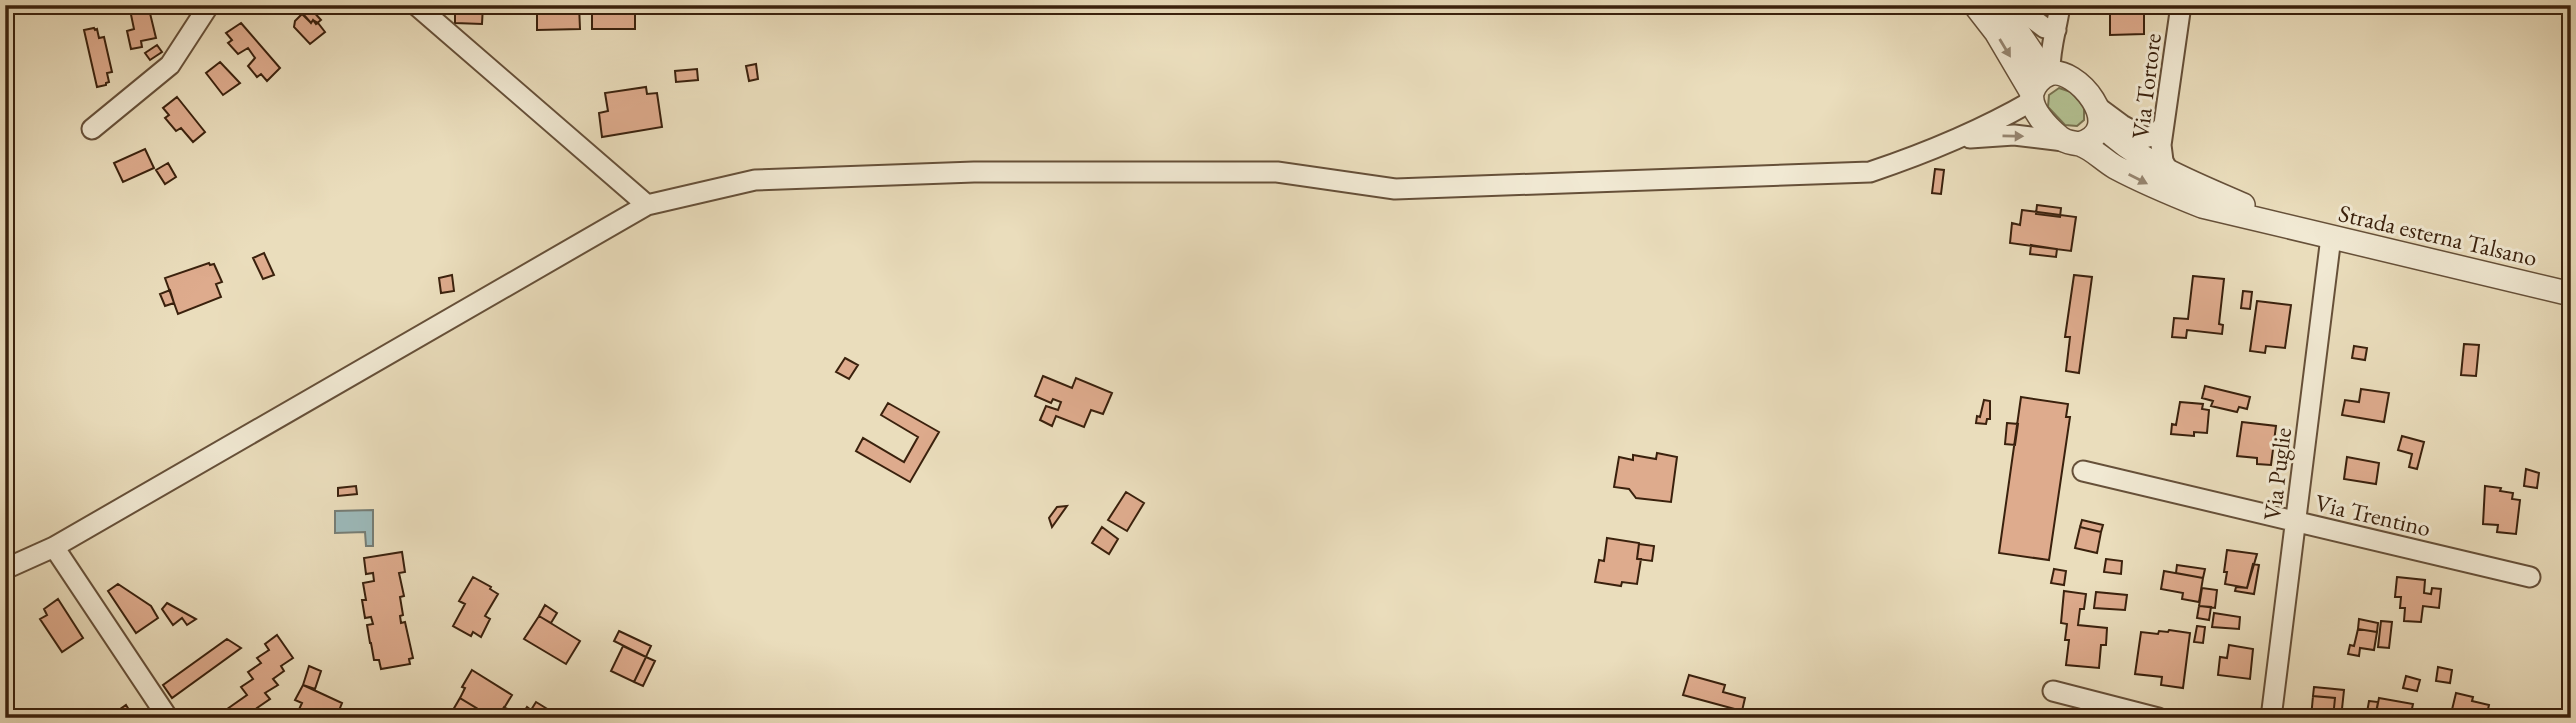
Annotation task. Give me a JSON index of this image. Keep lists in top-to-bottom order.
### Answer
{
  "streets": {
    "street": [
      "Via Tortore",
      "Strada esterna Talsano",
      "Via Puglie",
      "Via Trentino"
    ]
  },
  "crossings": [
    ["Via Tortore", "Strada esterna Talsano"],
    ["Strada esterna Talsano", "Via Puglie"],
    ["Via Puglie", "Via Trentino"]
  ]
}
